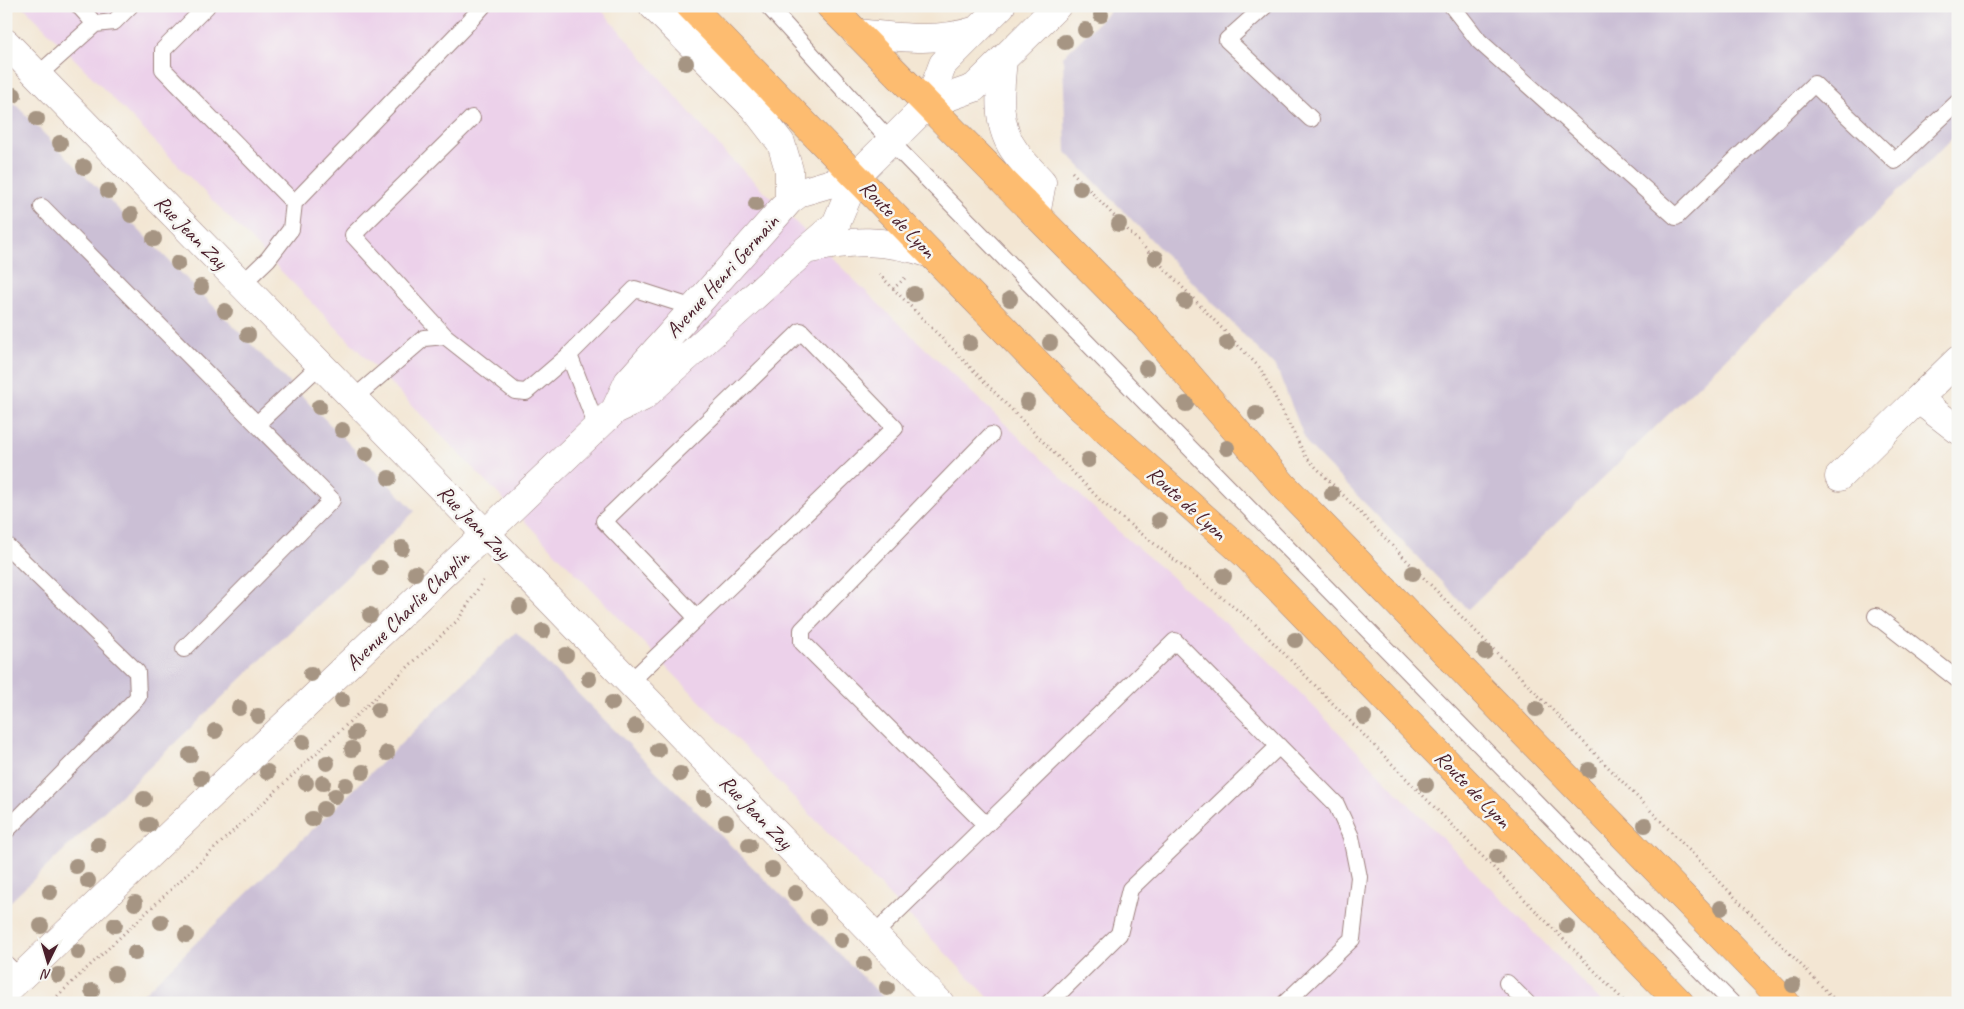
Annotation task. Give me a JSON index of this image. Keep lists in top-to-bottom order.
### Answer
{
  "streets": {
    "main road": ["Route de Lyon"],
    "street": ["Rue Jean Zay", "Avenue Henri Germain", "Avenue Charlie Chaplin"]
  },
  "crossings": [
    ["Route de Lyon", "Avenue Henri Germain"],
    ["Rue Jean Zay", "Avenue Henri Germain"],
    ["Rue Jean Zay", "Avenue Charlie Chaplin"],
    ["Avenue Henri Germain", "Avenue Charlie Chaplin"]
  ],
  "north": "bottom"
}
